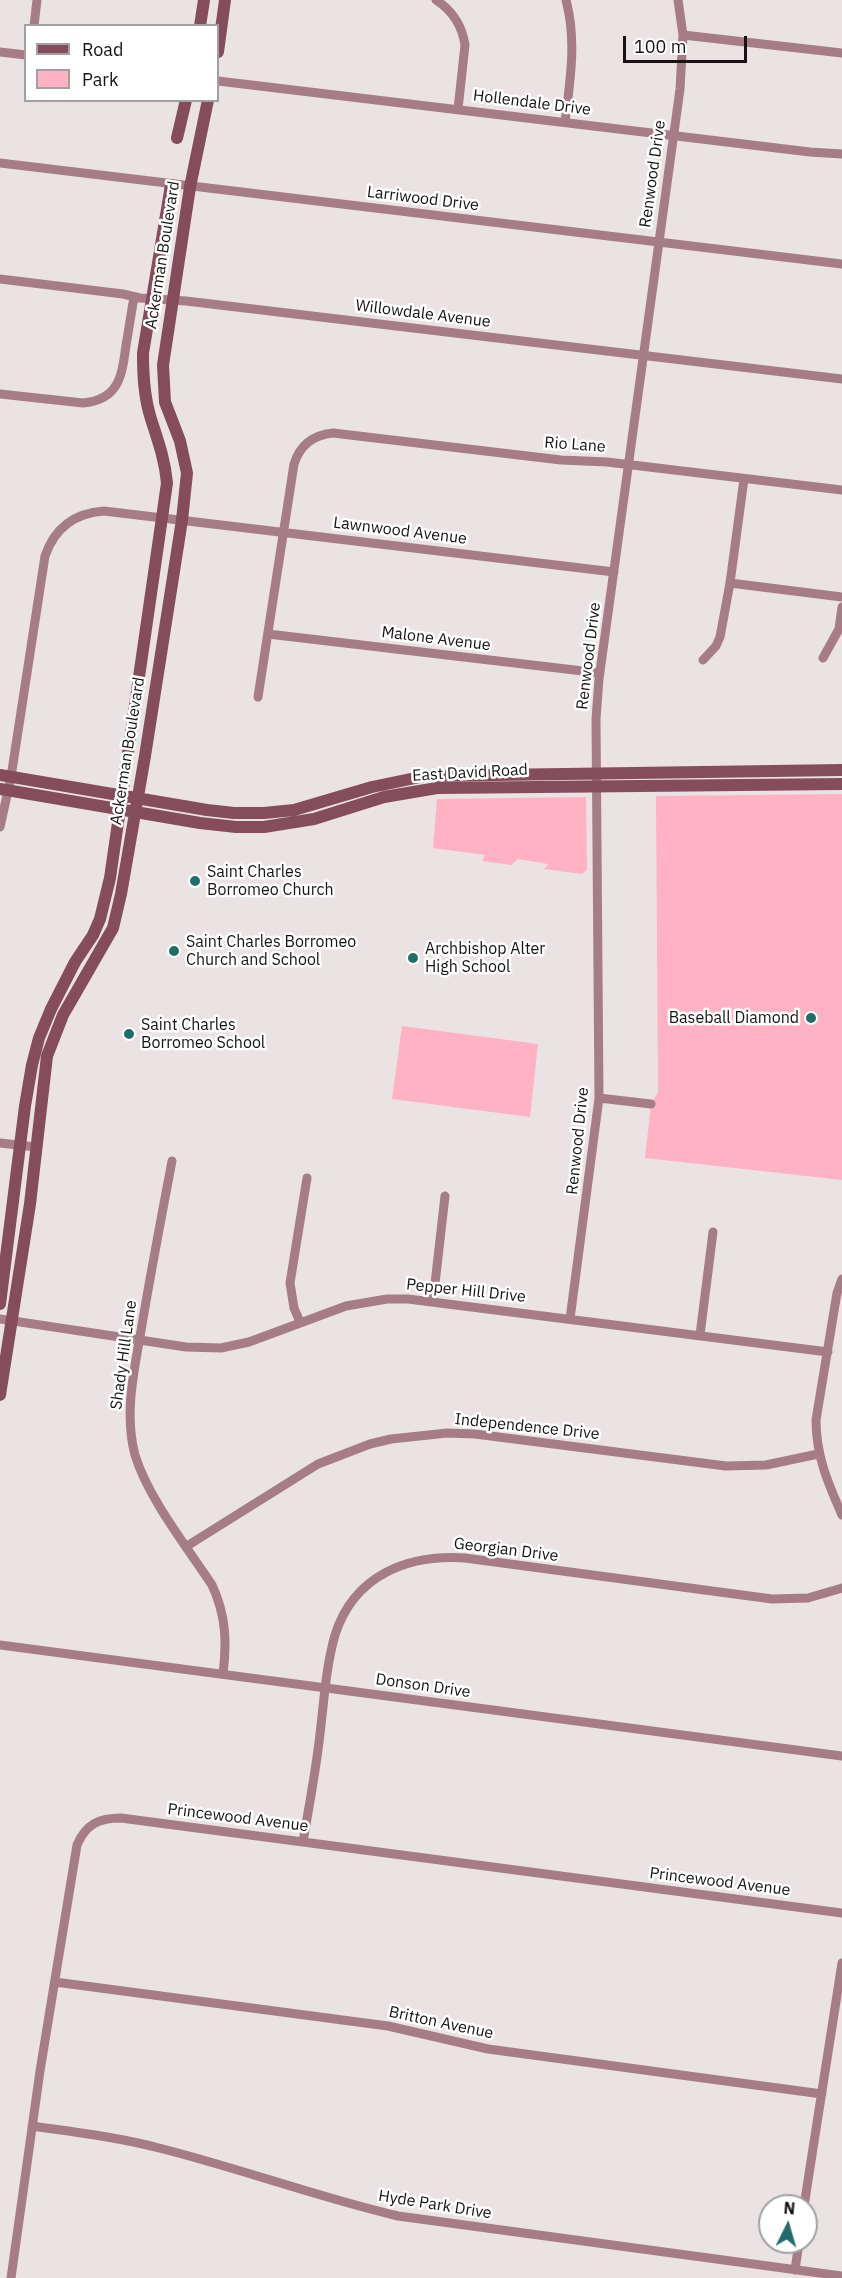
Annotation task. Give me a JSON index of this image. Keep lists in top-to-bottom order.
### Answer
{
  "streets": {
    "street": [
      "Hollendale Drive",
      "Renwood Drive",
      "Larriwood Drive",
      "Ackerman Boulevard",
      "Willowdale Avenue",
      "Rio Lane",
      "Lawnwood Avenue",
      "Malone Avenue",
      "East David Road",
      "Pepper Hill Drive",
      "Shady Hill Lane",
      "Independence Drive",
      "Georgian Drive",
      "Donson Drive",
      "Princewood Avenue",
      "Britton Avenue",
      "Hyde Park Drive"
    ]
  },
  "crossings": [
    ["Hollendale Drive", "Renwood Drive"],
    ["Renwood Drive", "Larriwood Drive"],
    ["Renwood Drive", "Willowdale Avenue"],
    ["Renwood Drive", "Rio Lane"],
    ["Renwood Drive", "Lawnwood Avenue"],
    ["Renwood Drive", "Malone Avenue"],
    ["Renwood Drive", "East David Road"],
    ["Renwood Drive", "Pepper Hill Drive"],
    ["Larriwood Drive", "Ackerman Boulevard"],
    ["Ackerman Boulevard", "Willowdale Avenue"],
    ["Ackerman Boulevard", "Lawnwood Avenue"],
    ["Ackerman Boulevard", "East David Road"],
    ["Ackerman Boulevard", "Pepper Hill Drive"],
    ["Rio Lane", "Lawnwood Avenue"],
    ["Lawnwood Avenue", "East David Road"],
    ["Pepper Hill Drive", "Shady Hill Lane"],
    ["Shady Hill Lane", "Independence Drive"],
    ["Shady Hill Lane", "Donson Drive"],
    ["Georgian Drive", "Donson Drive"],
    ["Georgian Drive", "Princewood Avenue"],
    ["Princewood Avenue", "Britton Avenue"],
    ["Princewood Avenue", "Hyde Park Drive"]
  ],
  "places": [
    "Saint Charles Borromeo Church",
    "Saint Charles Borromeo Church and School",
    "Archbishop Alter High School",
    "Baseball Diamond",
    "Saint Charles Borromeo School"
  ],
  "legend": ["Road", "Park"],
  "scale_bar": "100 m",
  "north": "top"
}
